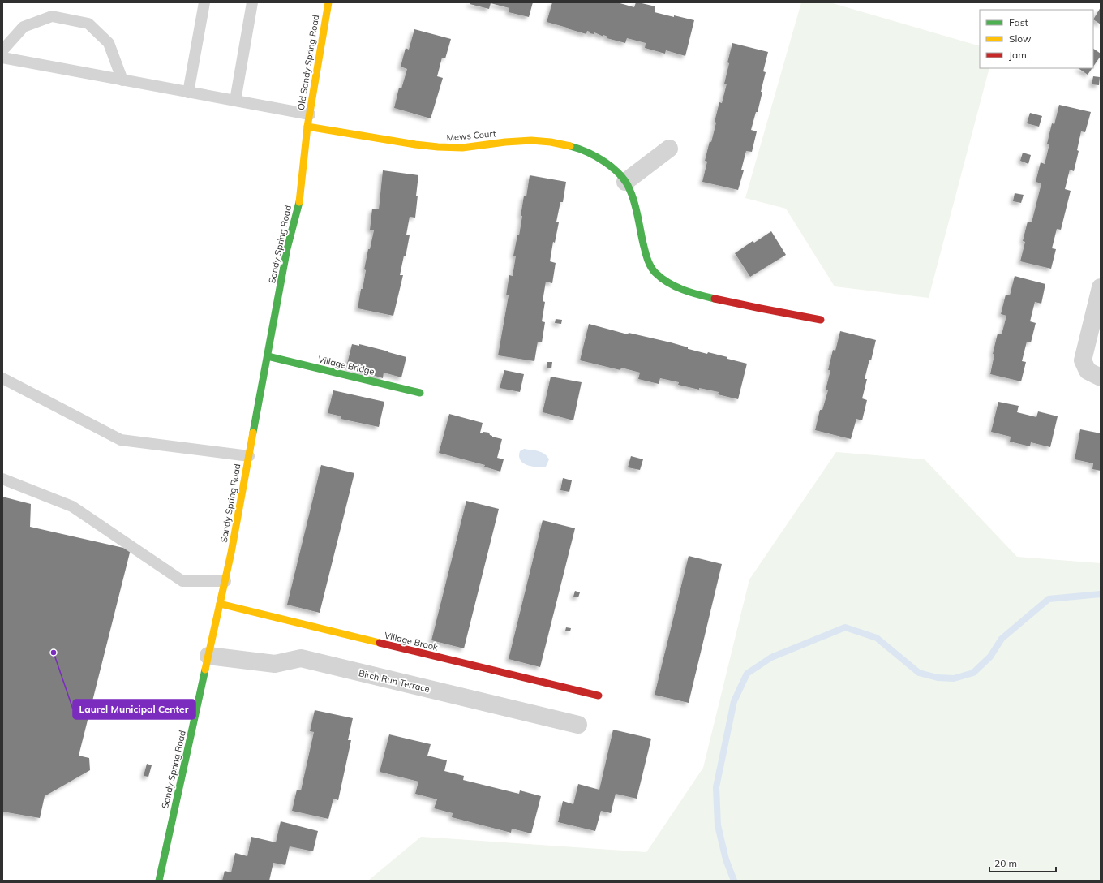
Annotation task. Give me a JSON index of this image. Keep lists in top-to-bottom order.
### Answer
{
  "streets": {
    "street": [
      "Old Sandy Spring Road",
      "Mews Court",
      "Sandy Spring Road",
      "Village Bridge",
      "Village Brook",
      "Birch Run Terrace"
    ]
  },
  "crossings": [
    ["Old Sandy Spring Road", "Mews Court"],
    ["Old Sandy Spring Road", "Sandy Spring Road"],
    ["Mews Court", "Sandy Spring Road"],
    ["Sandy Spring Road", "Village Bridge"],
    ["Sandy Spring Road", "Village Brook"],
    ["Sandy Spring Road", "Birch Run Terrace"]
  ],
  "places": ["Laurel Municipal Center"],
  "legend": ["Fast", "Slow", "Jam"],
  "scale_bar": "20 m"
}
